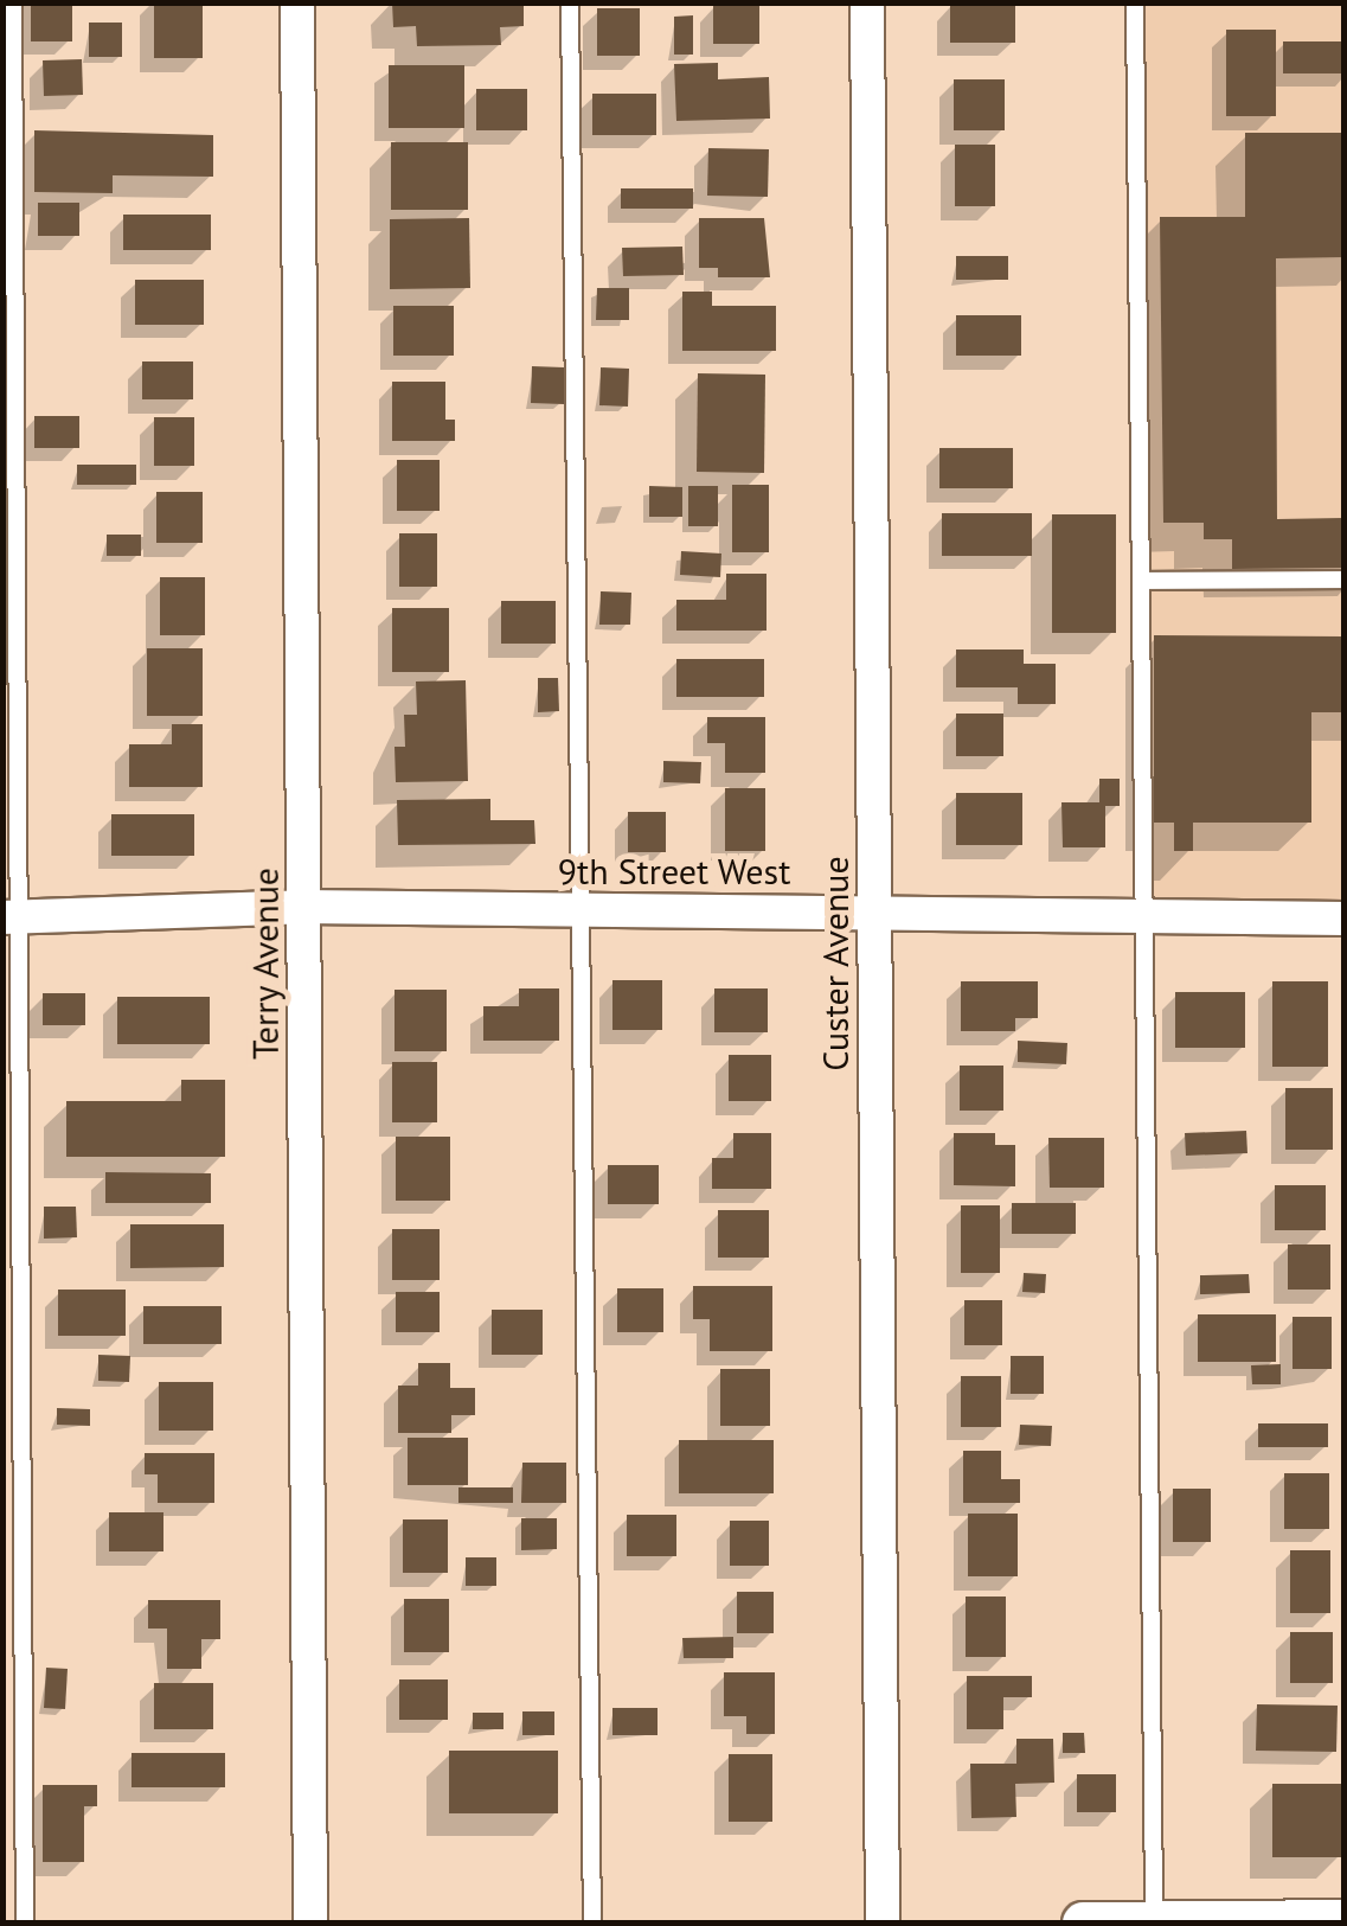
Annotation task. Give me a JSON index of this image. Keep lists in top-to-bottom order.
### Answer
{
  "streets": {
    "street": ["9th Street West", "Terry Avenue", "Custer Avenue"]
  },
  "crossings": [
    ["9th Street West", "Terry Avenue"],
    ["9th Street West", "Custer Avenue"]
  ]
}
